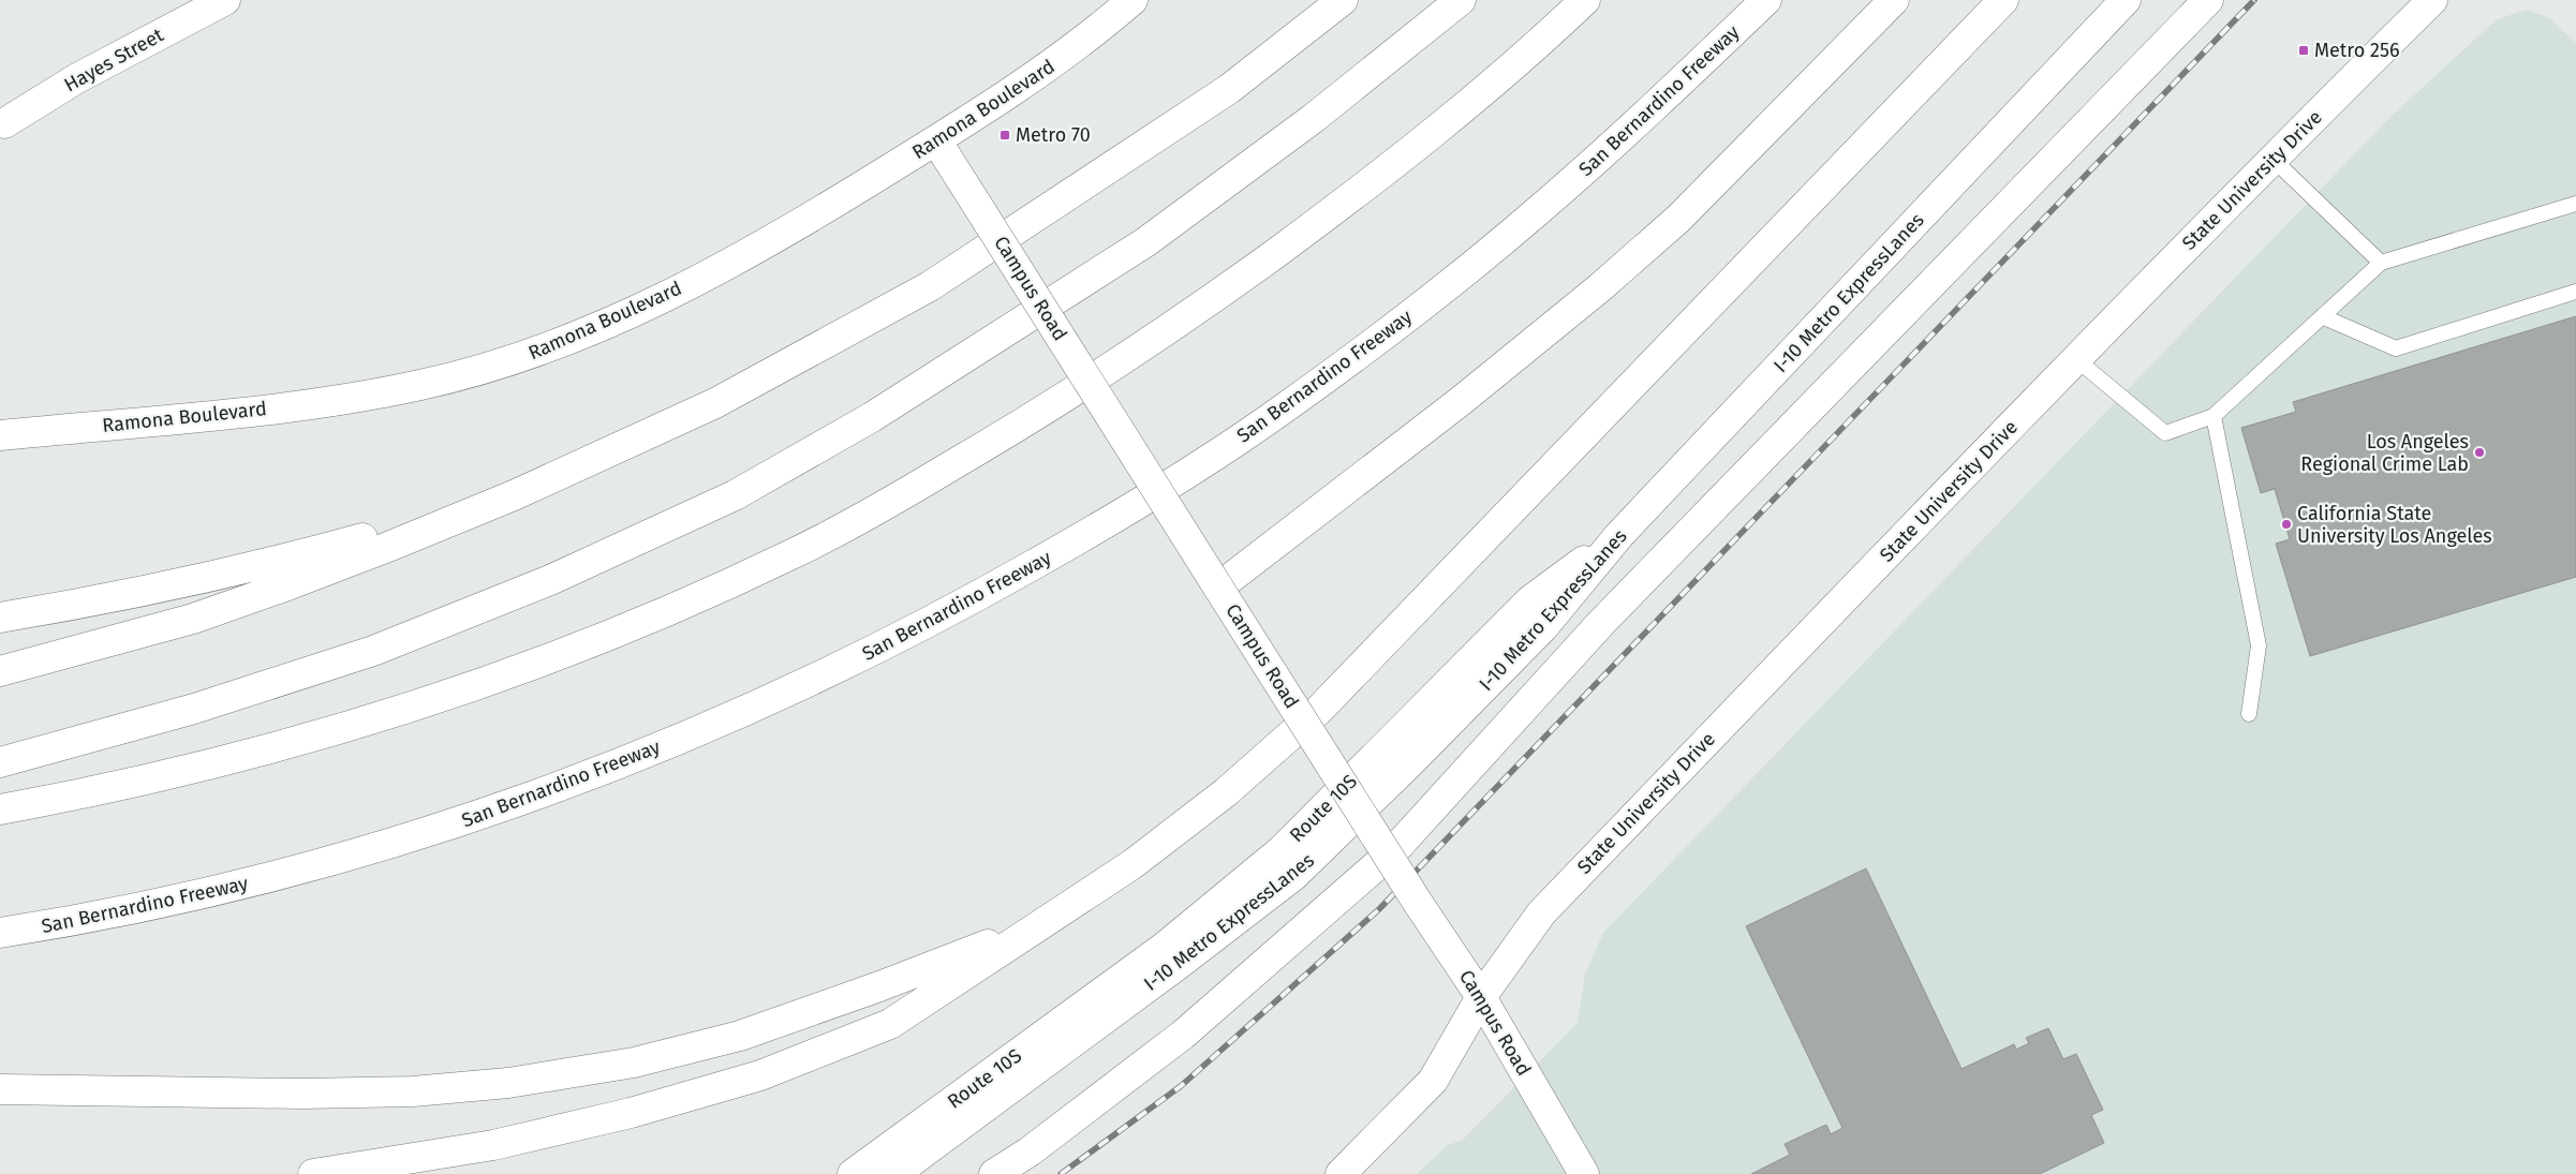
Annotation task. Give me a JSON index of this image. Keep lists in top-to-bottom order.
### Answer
{
  "streets": {
    "main road": [
      "Hayes Street",
      "San Bernardino Freeway",
      "Ramona Boulevard",
      "State University Drive",
      "Campus Road",
      "I-10 Metro ExpressLanes",
      "Route 10S"
    ]
  },
  "crossings": [
    ["Ramona Boulevard", "Campus Road"],
    ["State University Drive", "Campus Road"],
    ["I-10 Metro ExpressLanes", "Route 10S"]
  ],
  "places": {
    "transit": ["Metro 256", "Metro 70"],
    "other": ["Los Angeles Regional Crime Lab", "California State University Los Angeles"]
  }
}
